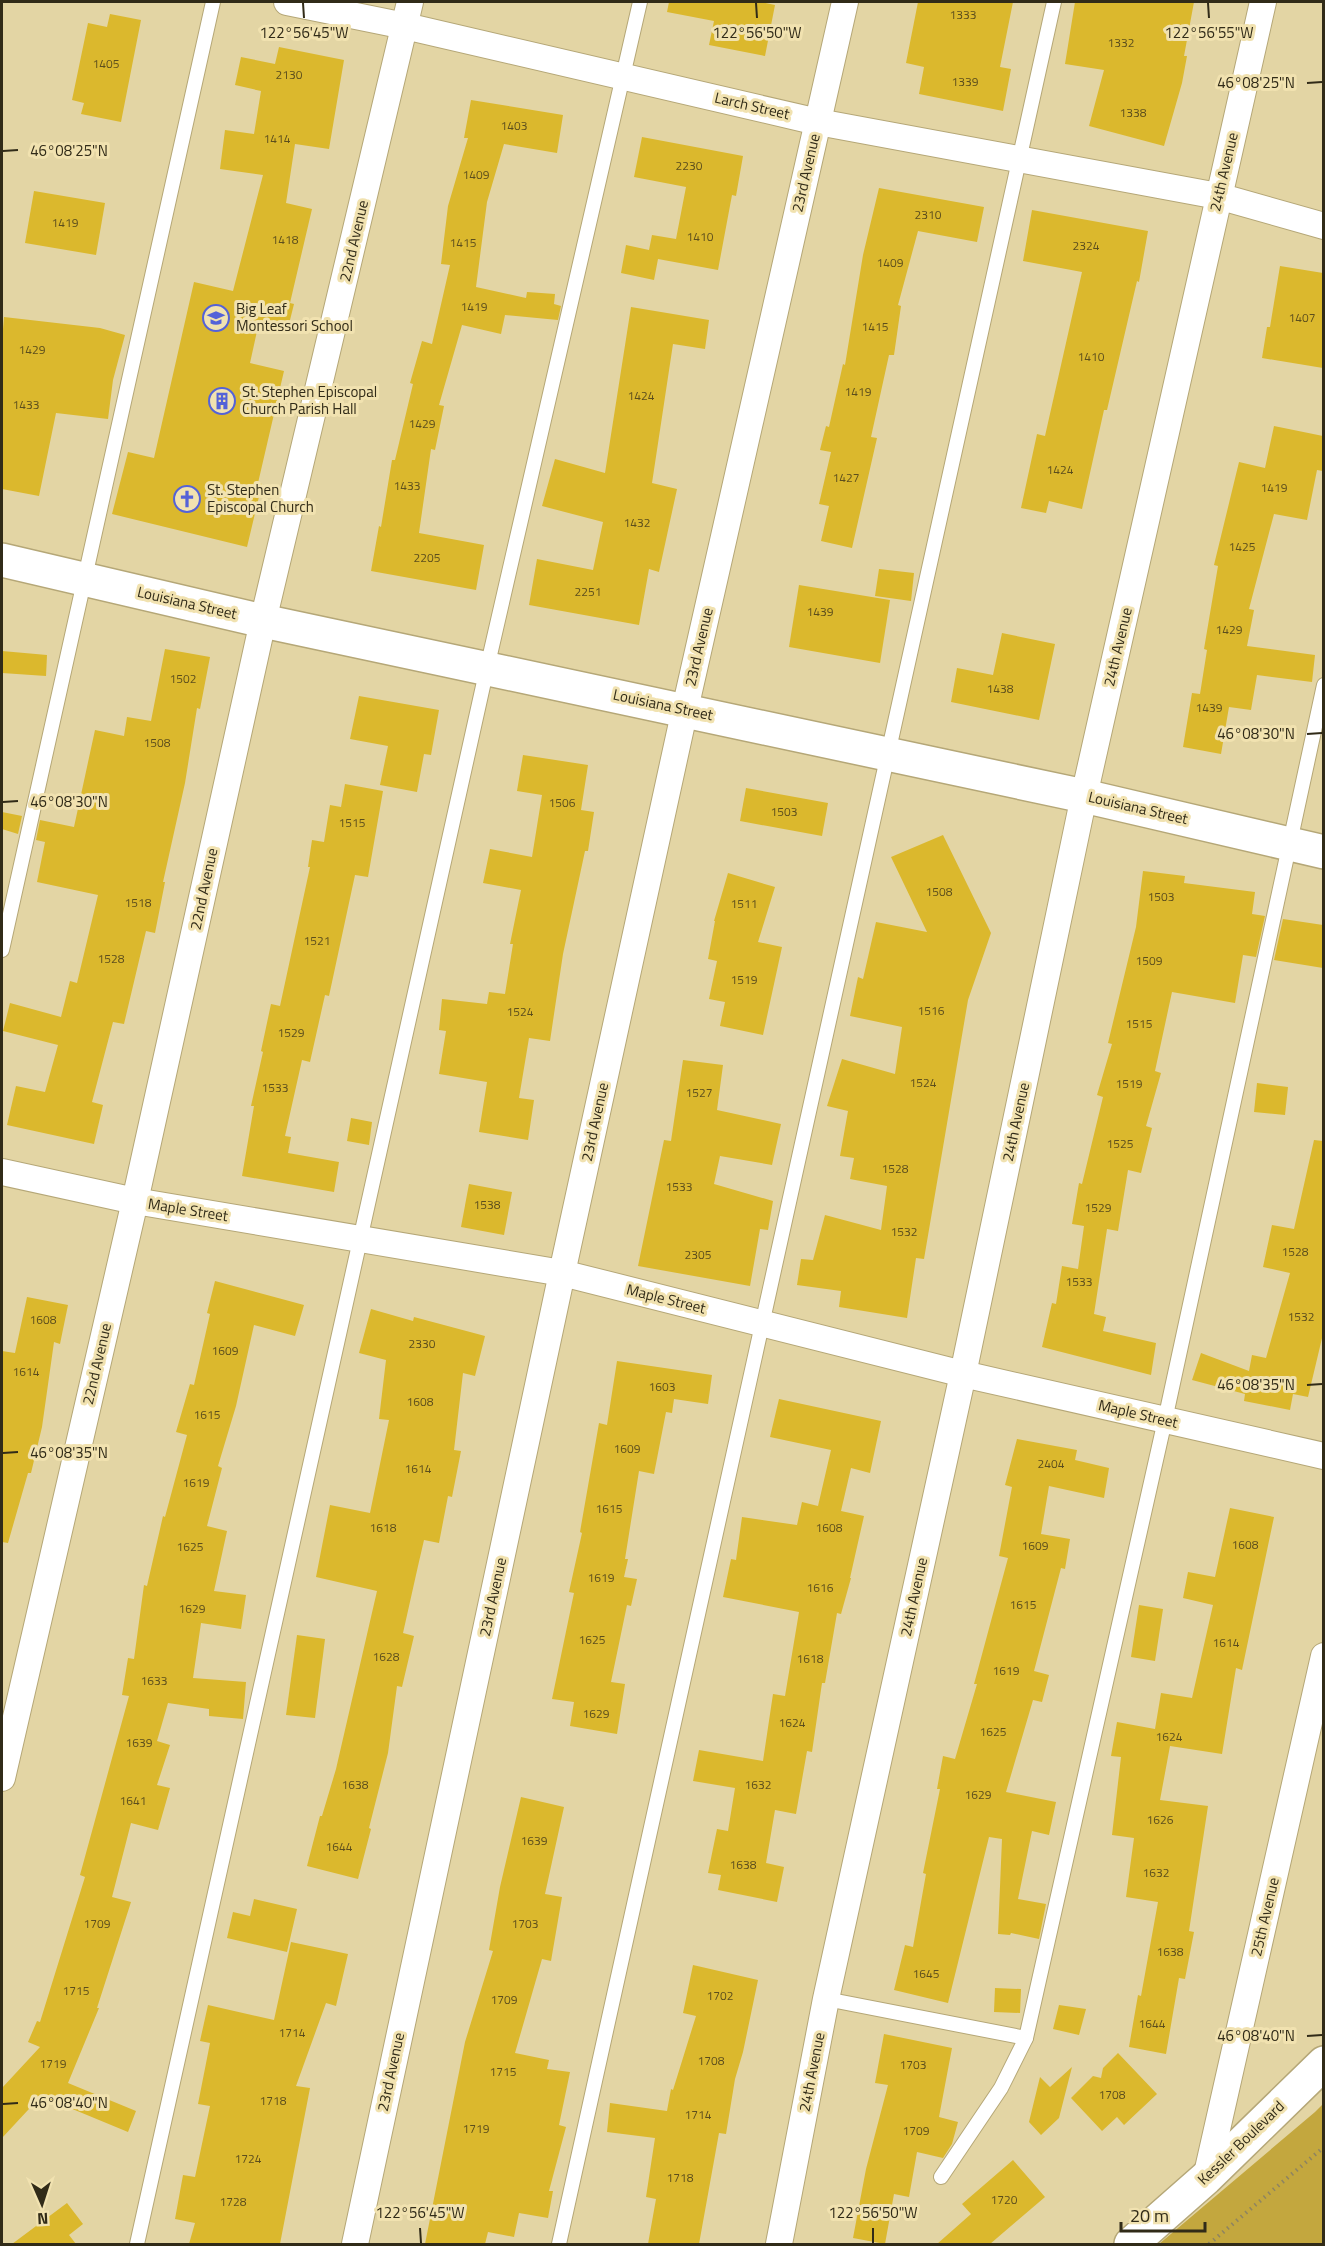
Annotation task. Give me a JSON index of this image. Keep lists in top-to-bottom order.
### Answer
{
  "streets": {
    "street": [
      "Larch Street",
      "24th Avenue",
      "23rd Avenue",
      "22nd Avenue",
      "Louisiana Street",
      "Maple Street",
      "25th Avenue",
      "Kessler Boulevard"
    ]
  },
  "crossings": [
    ["Larch Street", "24th Avenue"],
    ["Larch Street", "23rd Avenue"],
    ["Larch Street", "22nd Avenue"],
    ["24th Avenue", "Louisiana Street"],
    ["24th Avenue", "Maple Street"],
    ["23rd Avenue", "Louisiana Street"],
    ["23rd Avenue", "Maple Street"],
    ["22nd Avenue", "Louisiana Street"],
    ["22nd Avenue", "Maple Street"],
    ["25th Avenue", "Kessler Boulevard"]
  ],
  "places": {
    "school or university": ["Big Leaf Montessori School"],
    "building": ["St. Stephen Episcopal Church Parish Hall"],
    "church": ["St. Stephen Episcopal Church"]
  },
  "house_numbers": [
    "1333",
    "1332",
    "1405",
    "2130",
    "1339",
    "1338",
    "1403",
    "1414",
    "2230",
    "1409",
    "2310",
    "1419",
    "1410",
    "1418",
    "1415",
    "2324",
    "1409",
    "1419",
    "1407",
    "1415",
    "1429",
    "1410",
    "1419",
    "1424",
    "1433",
    "1429",
    "1424",
    "1427",
    "1433",
    "1419",
    "1432",
    "1425",
    "2205",
    "2251",
    "1439",
    "1429",
    "1502",
    "1438",
    "1439",
    "1508",
    "1506",
    "1503",
    "1515",
    "1508",
    "1503",
    "1518",
    "1511",
    "1521",
    "1528",
    "1509",
    "1519",
    "1516",
    "1524",
    "1515",
    "1529",
    "1524",
    "1519",
    "1533",
    "1527",
    "1525",
    "1528",
    "1533",
    "1538",
    "1529",
    "1532",
    "1528",
    "2305",
    "1533",
    "1532",
    "1608",
    "2330",
    "1609",
    "1614",
    "1603",
    "1608",
    "1615",
    "1609",
    "2404",
    "1614",
    "1619",
    "1615",
    "1618",
    "1608",
    "1608",
    "1609",
    "1625",
    "1619",
    "1616",
    "1615",
    "1629",
    "1625",
    "1614",
    "1628",
    "1618",
    "1619",
    "1633",
    "1629",
    "1624",
    "1625",
    "1624",
    "1639",
    "1638",
    "1632",
    "1629",
    "1641",
    "1626",
    "1639",
    "1644",
    "1638",
    "1632",
    "1709",
    "1703",
    "1638",
    "1645",
    "1715",
    "1702",
    "1709",
    "1644",
    "1714",
    "1708",
    "1719",
    "1703",
    "1715",
    "1708",
    "1718",
    "1714",
    "1719",
    "1709",
    "1724",
    "1718",
    "1720",
    "1728"
  ],
  "scale_bar": "20 m",
  "north": "bottom",
  "coordinates": [
    "122°56'45\"W",
    "122°56'50\"W",
    "122°56'55\"W",
    "46°08'25\"N",
    "46°08'30\"N",
    "46°08'35\"N",
    "46°08'40\"N"
  ]
}
